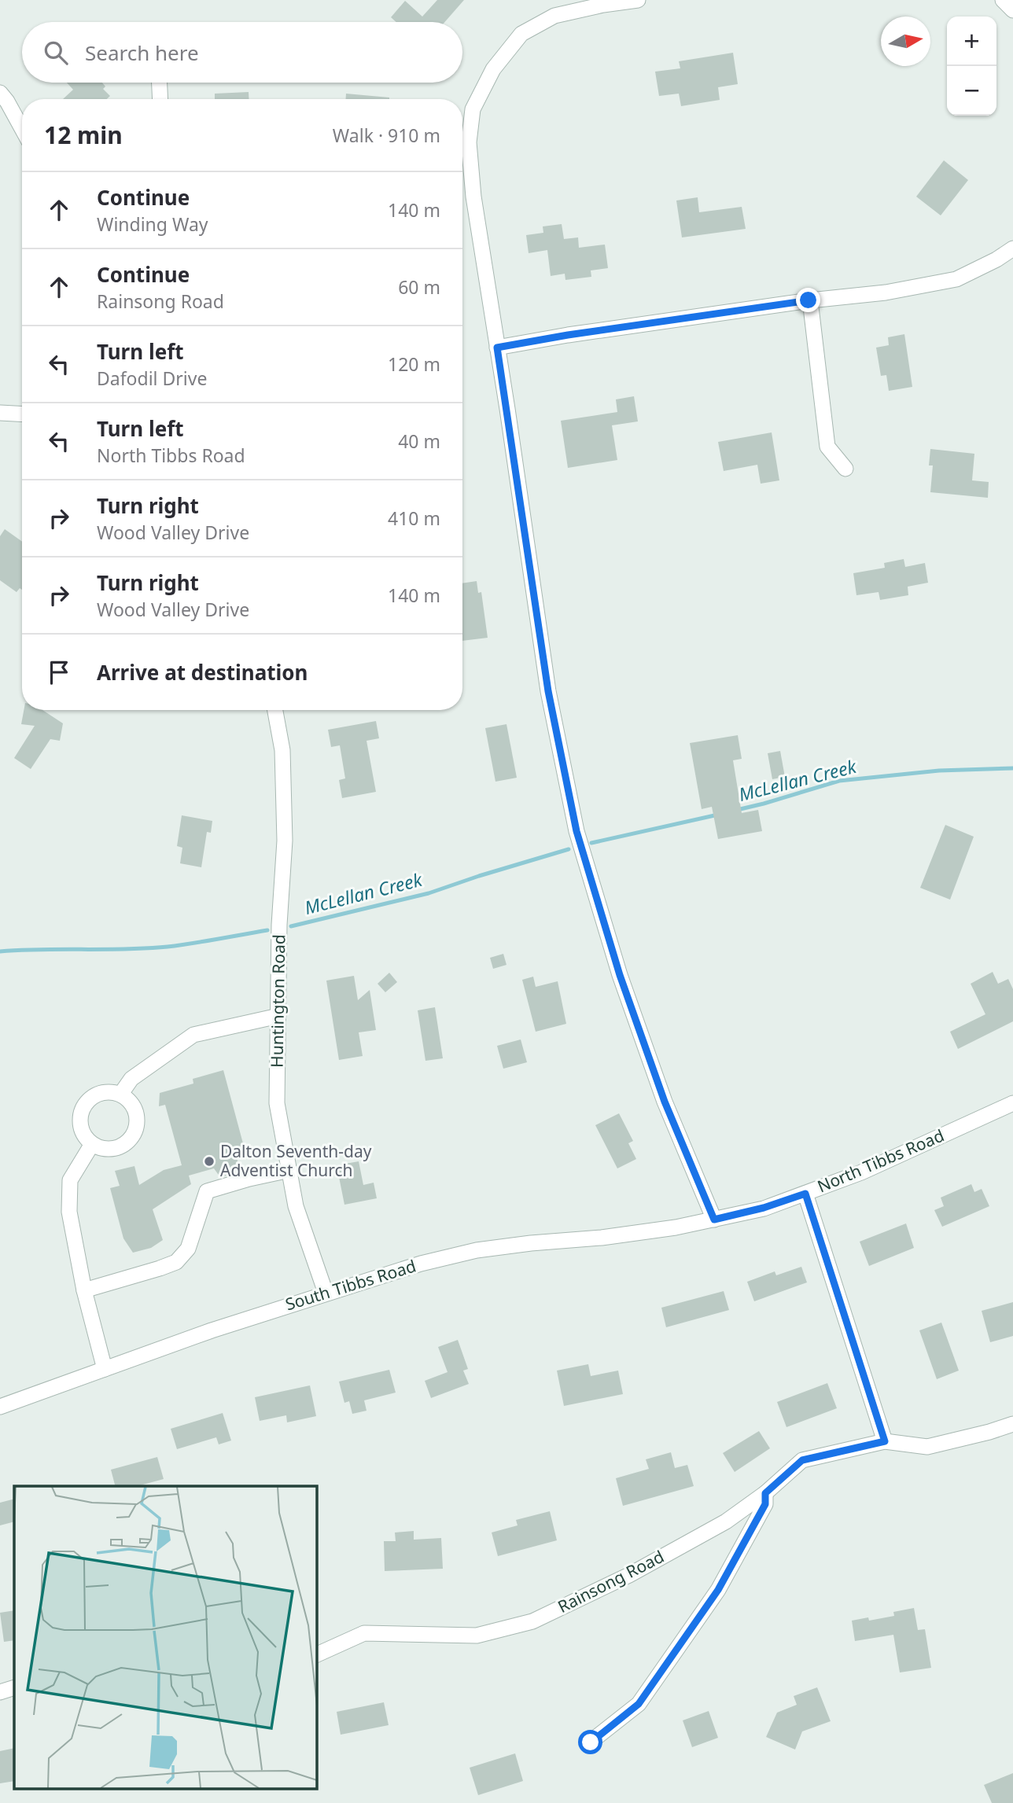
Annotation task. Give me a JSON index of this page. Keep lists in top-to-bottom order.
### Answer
{
  "streets": {
    "street": [
      "Huntington Road",
      "North Tibbs Road",
      "South Tibbs Road",
      "Rainsong Road"
    ]
  },
  "crossings": [
    ["Huntington Road", "South Tibbs Road"],
    ["North Tibbs Road", "South Tibbs Road"]
  ],
  "water": ["McLellan Creek"],
  "places": ["Dalton Seventh-day Adventist Church"],
  "north": "right",
  "page": {
    "map_buttons": ["+", "−"],
    "search": "Search here",
    "heading": ["12 min", "Walk · 910 m"],
    "list": [
      ["Continue", "Winding Way", "140 m"],
      ["Continue", "Rainsong Road", "60 m"],
      ["Turn left", "Dafodil Drive", "120 m"],
      ["Turn left", "North Tibbs Road", "40 m"],
      ["Turn right", "Wood Valley Drive", "410 m"],
      ["Turn right", "Wood Valley Drive", "140 m"],
      "Arrive at destination"
    ]
  }
}
